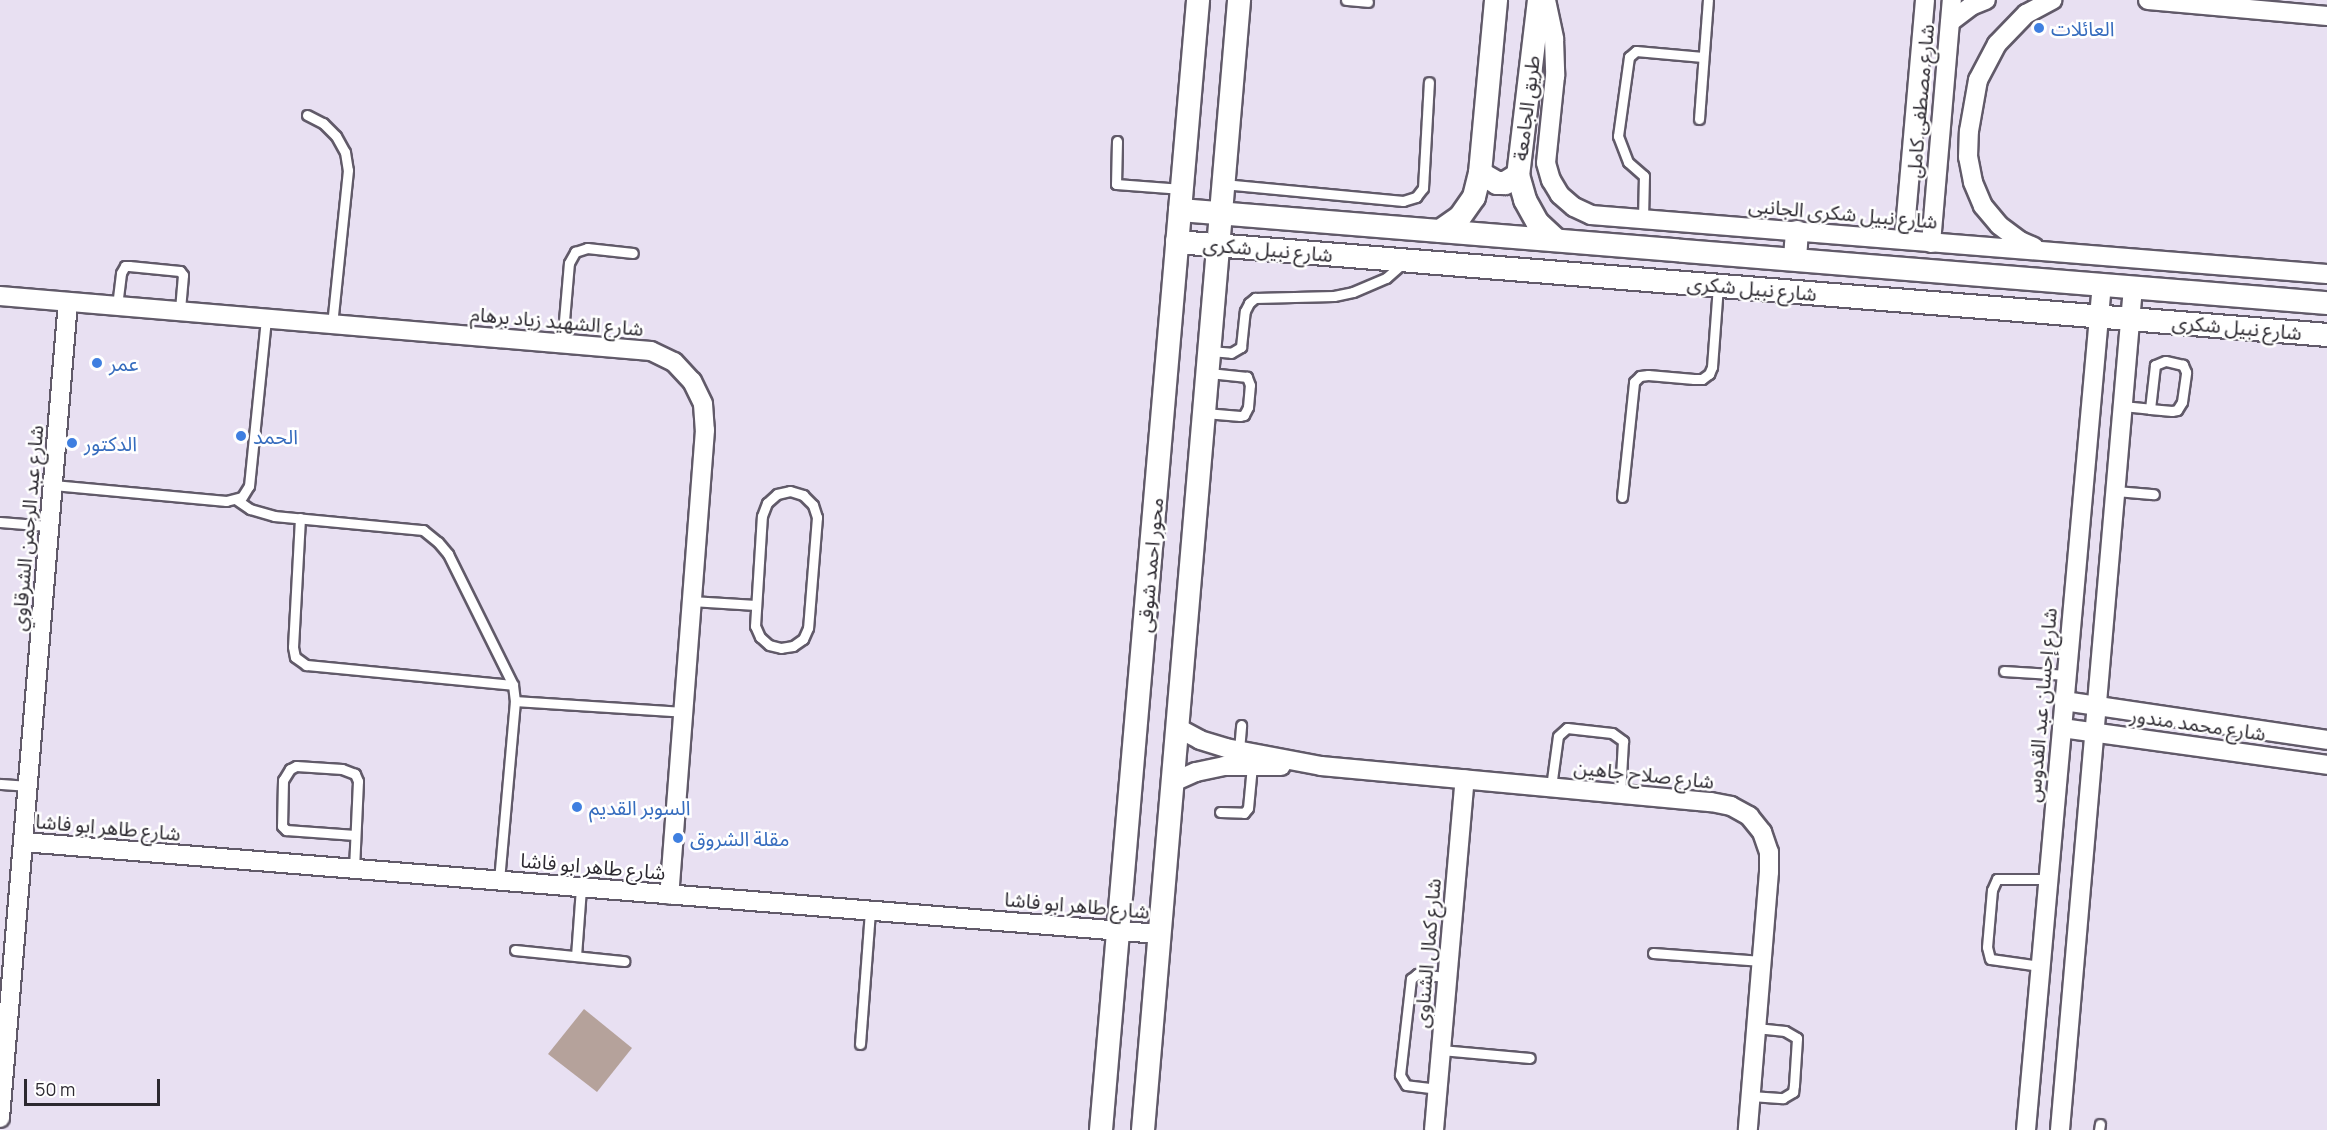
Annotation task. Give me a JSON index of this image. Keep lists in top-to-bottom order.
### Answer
{
  "streets": {
    "street": [
      "شارع مصطفى كامل",
      "طريق الجامعة",
      "شارع نبيل شكرى الجانبى",
      "شارع نبيل شكرى",
      "شارع الشهيد زياد برهام",
      "شارع عبد الرحمن الشرقاوي",
      "محور احمد شوقى",
      "شارع إحسان عبد القدوس",
      "شارع محمد مندور",
      "شارع صلاح جاهين",
      "شارع طاهر ابو فاشا",
      "شارع كمال الشناوى"
    ]
  },
  "crossings": [
    ["شارع مصطفى كامل", "شارع نبيل شكرى الجانبى"],
    ["طريق الجامعة", "شارع نبيل شكرى"],
    ["شارع نبيل شكرى", "محور احمد شوقى"],
    ["شارع نبيل شكرى", "شارع إحسان عبد القدوس"],
    ["شارع الشهيد زياد برهام", "شارع عبد الرحمن الشرقاوي"],
    ["شارع الشهيد زياد برهام", "شارع طاهر ابو فاشا"],
    ["شارع عبد الرحمن الشرقاوي", "شارع طاهر ابو فاشا"],
    ["محور احمد شوقى", "شارع صلاح جاهين"],
    ["محور احمد شوقى", "شارع طاهر ابو فاشا"],
    ["شارع إحسان عبد القدوس", "شارع محمد مندور"],
    ["شارع صلاح جاهين", "شارع كمال الشناوى"]
  ],
  "places": [
    "العائلات",
    "عمر",
    "الحمد",
    "الدكتور",
    "السوبر القديم",
    "مقلة الشروق"
  ],
  "scale_bar": "50 m"
}
